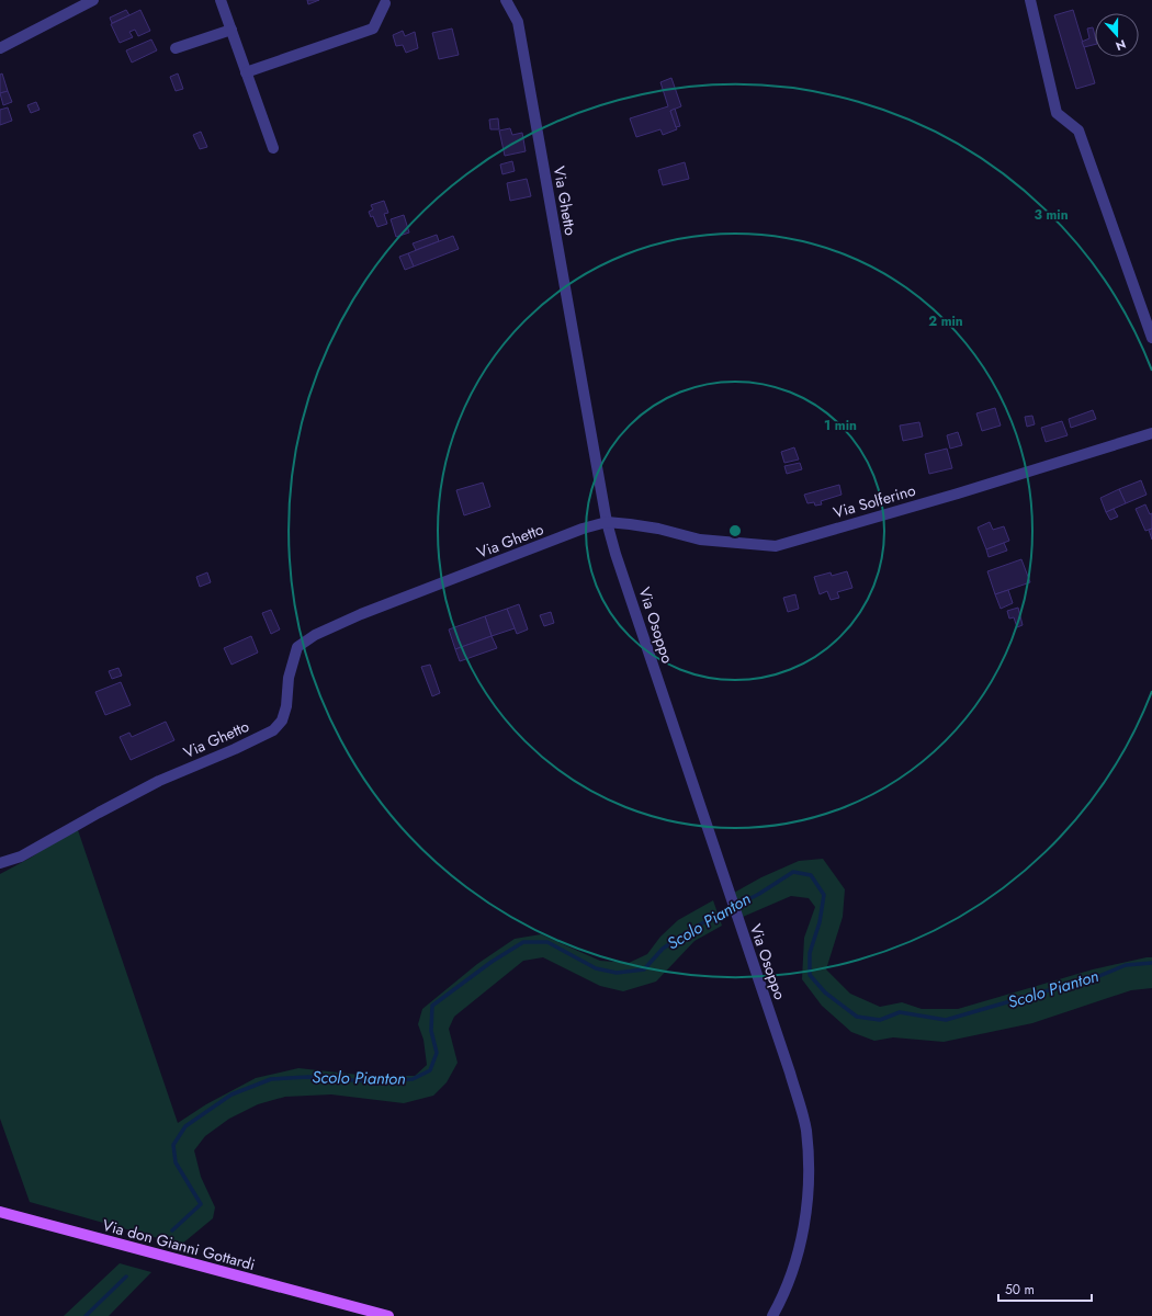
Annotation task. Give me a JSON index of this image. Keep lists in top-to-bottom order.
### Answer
{
  "streets": {
    "main road": ["Via don Gianni Gottardi"],
    "street": ["Via Ghetto", "Via Solferino", "Via Osoppo"]
  },
  "crossings": [
    ["Via Ghetto", "Via Solferino"],
    ["Via Ghetto", "Via Osoppo"],
    ["Via Solferino", "Via Osoppo"]
  ],
  "water": ["Scolo Pianton"],
  "scale_bar": "50 m",
  "north": "bottom",
  "rings": ["3 min", "2 min", "1 min"]
}
